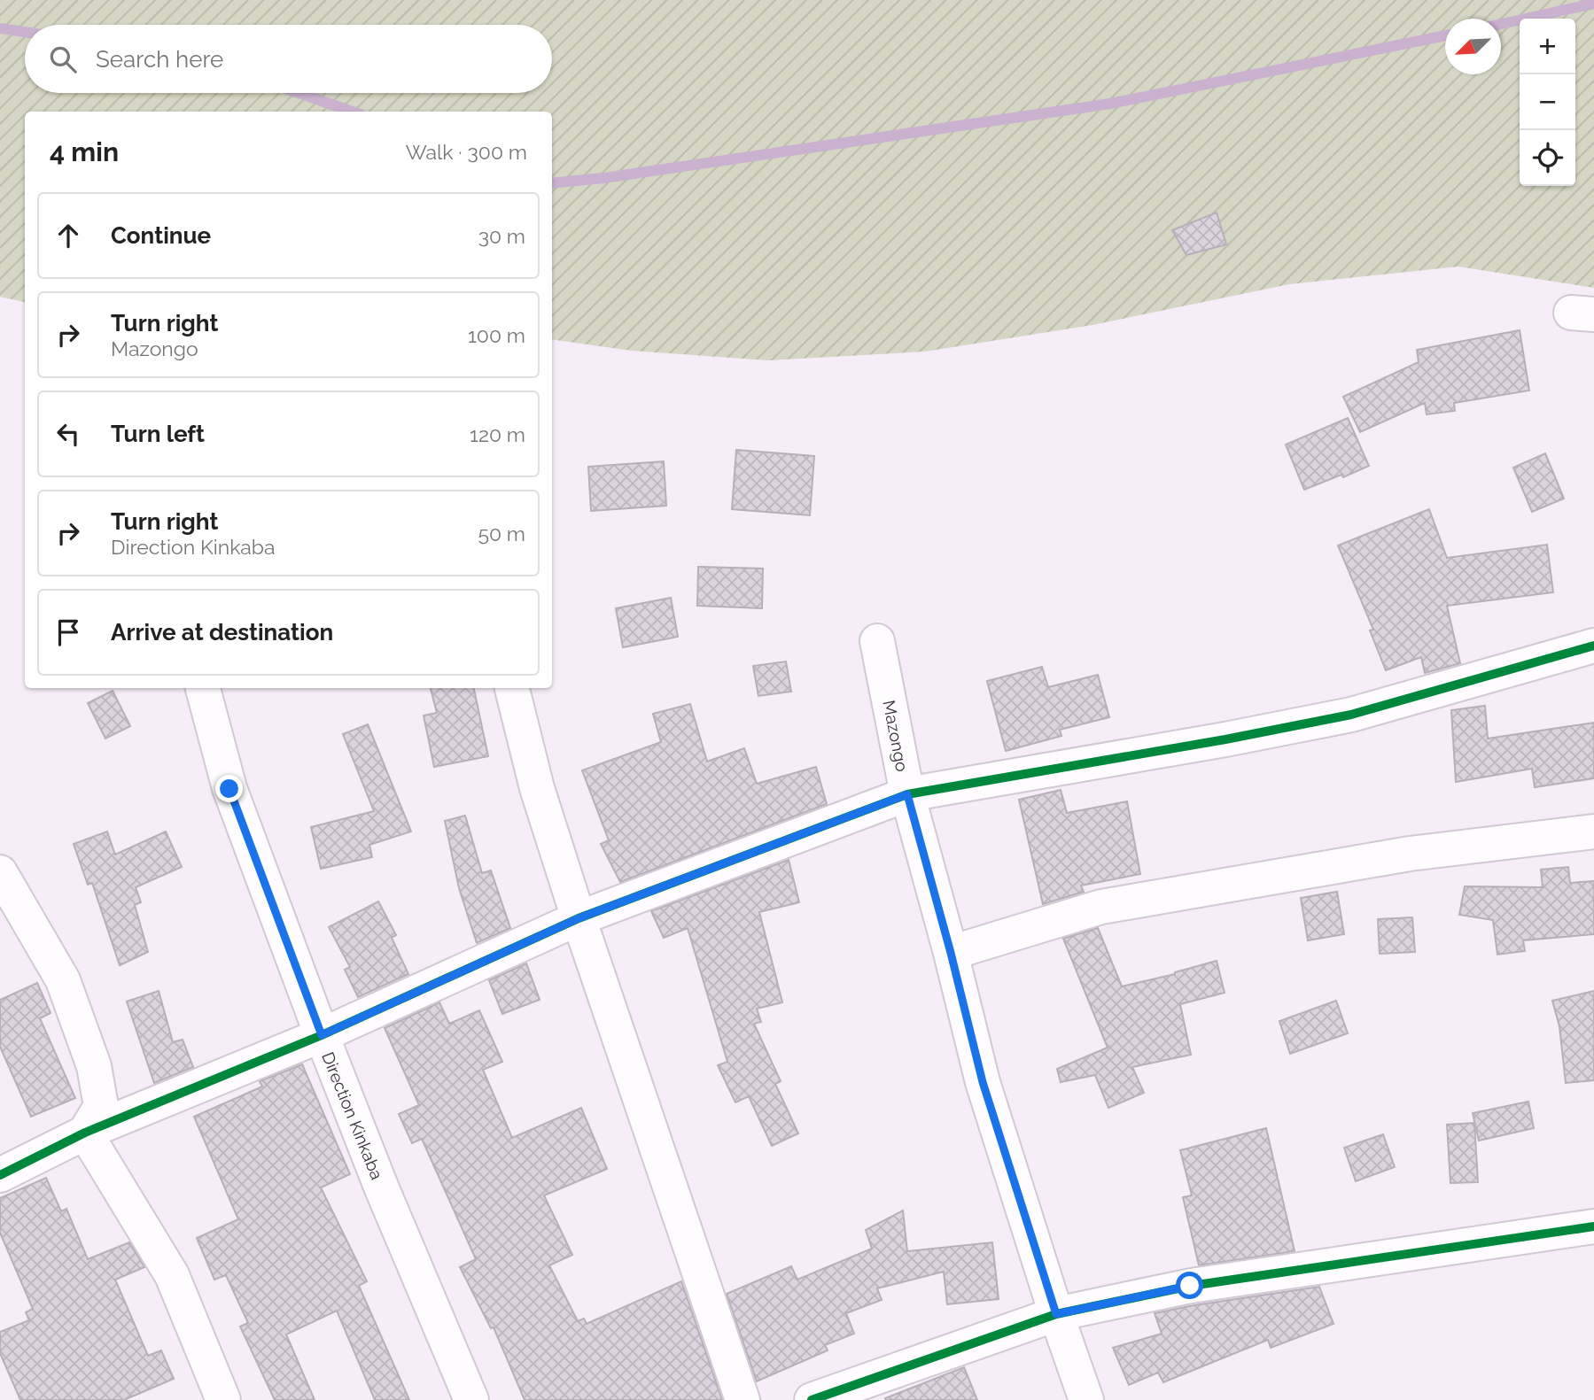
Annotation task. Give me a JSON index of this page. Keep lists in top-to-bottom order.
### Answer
{
  "streets": {
    "street": ["Mazongo", "Direction Kinkaba"]
  },
  "north": "bottom left",
  "page": {
    "map_buttons": ["+", "−"],
    "search": "Search here",
    "heading": ["4 min", "Walk · 300 m"],
    "list": [
      ["Continue", "30 m"],
      ["Turn right", "Mazongo", "100 m"],
      ["Turn left", "120 m"],
      ["Turn right", "Direction Kinkaba", "50 m"],
      "Arrive at destination"
    ]
  }
}
